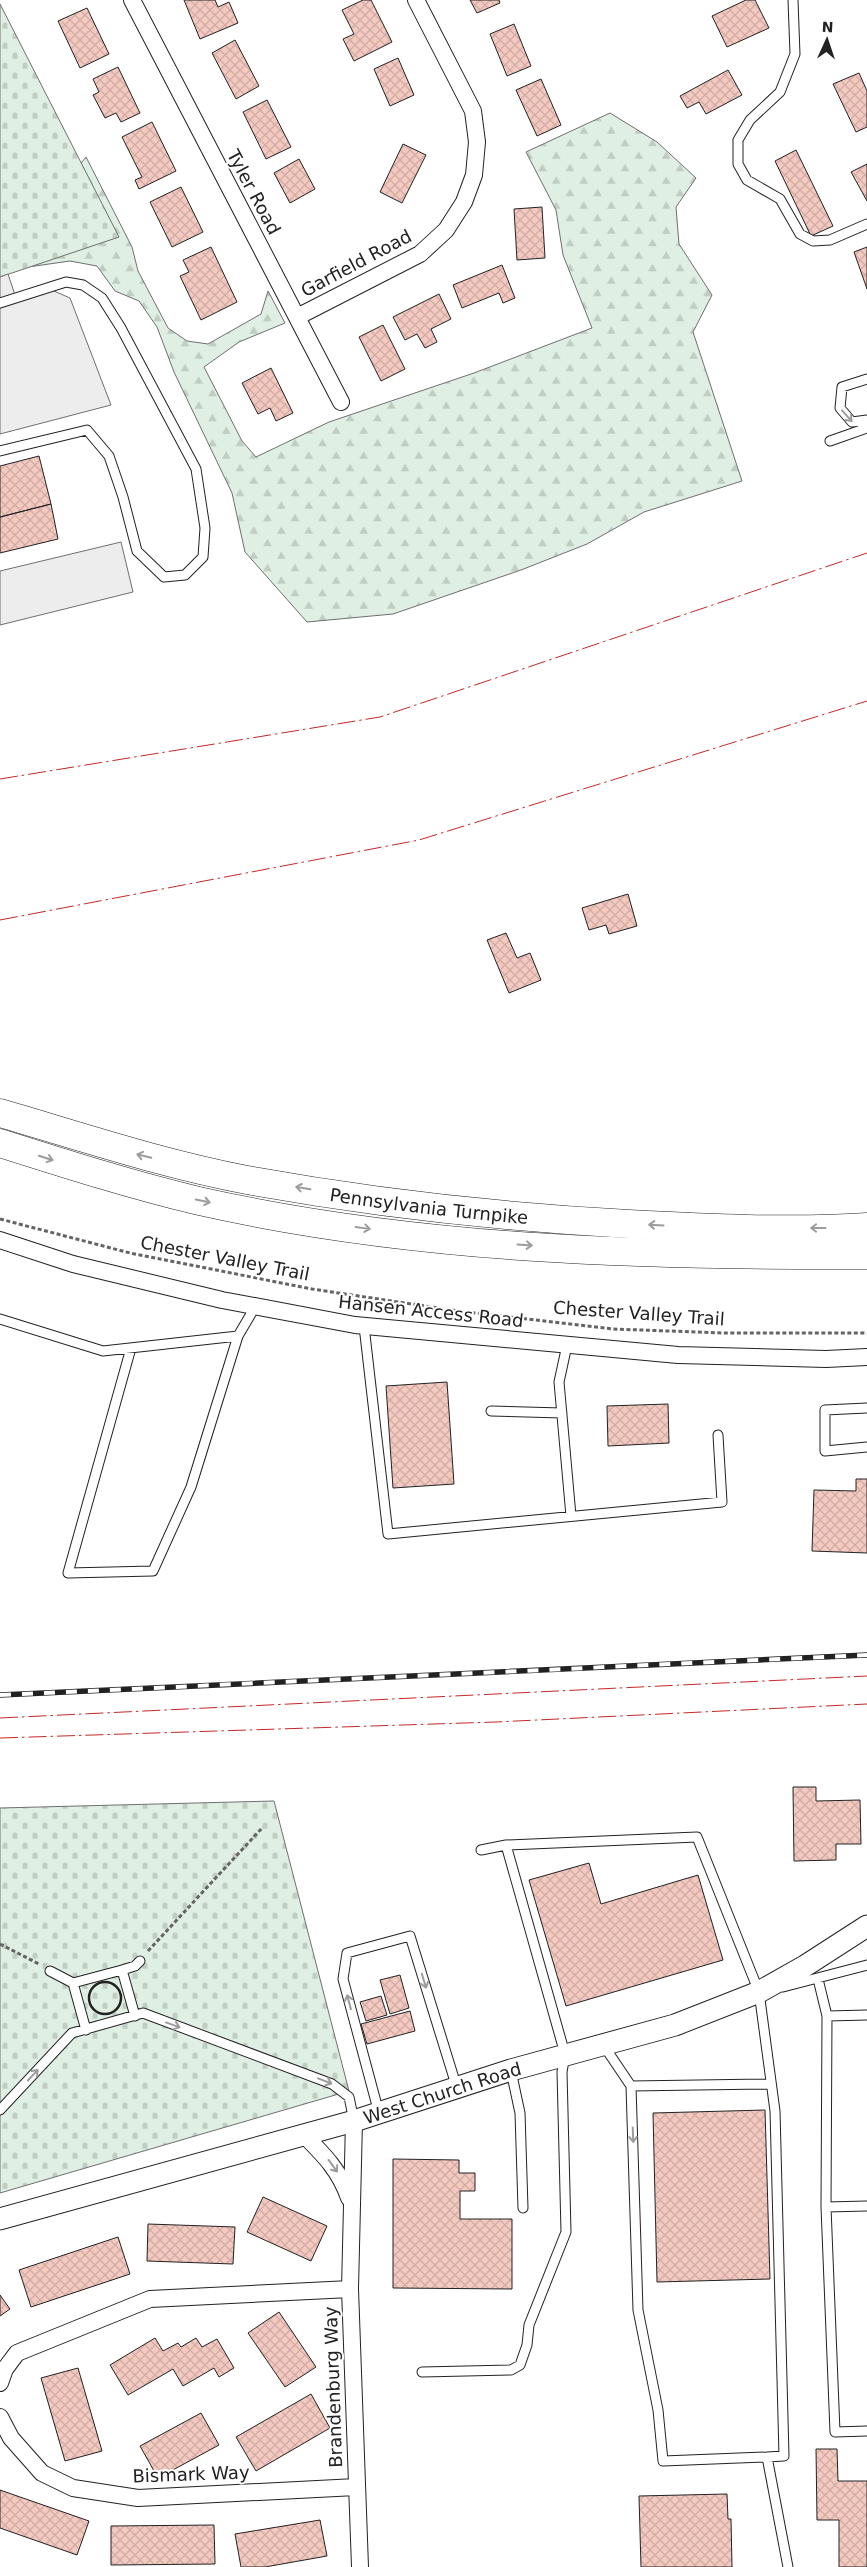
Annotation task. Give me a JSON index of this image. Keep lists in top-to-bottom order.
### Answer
{
  "streets": {
    "highway": ["Pennsylvania Turnpike"],
    "street": [
      "Tyler Road",
      "Garfield Road",
      "Hansen Access Road",
      "West Church Road",
      "Brandenburg Way",
      "Bismark Way"
    ],
    "path": ["Chester Valley Trail"]
  },
  "crossings": [
    ["Tyler Road", "Garfield Road"],
    ["West Church Road", "Brandenburg Way"],
    ["Brandenburg Way", "Bismark Way"]
  ],
  "north": "top"
}
